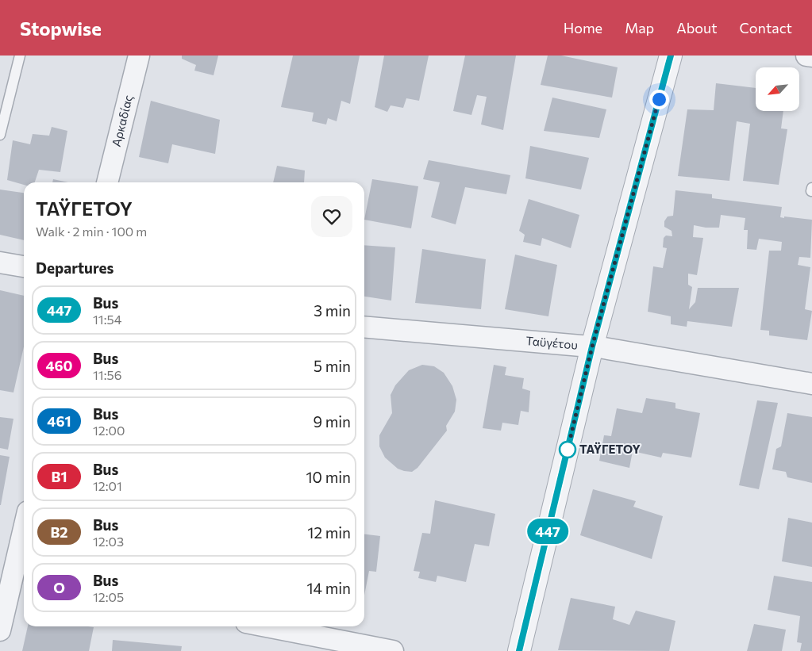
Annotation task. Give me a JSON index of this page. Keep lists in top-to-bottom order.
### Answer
{
  "streets": {
    "street": ["Αρκαδίας", "Ταϋγέτου"]
  },
  "places": ["ΤΑΫΓΕΤΟΥ"],
  "lines": ["bus line 447"],
  "north": "bottom left",
  "page": {
    "header": "Stopwise",
    "nav": [
      "Home",
      "Map",
      "About",
      "Contact"
    ],
    "on_map": "447",
    "heading": [
      ["ΤΑΫΓΕΤΟΥ", "Walk · 2 min · 100 m"],
      "Departures"
    ],
    "list": [
      {
        "mark": "447",
        "name": "Bus",
        "note": "11:54",
        "value": "3 min"
      },
      {
        "mark": "460",
        "name": "Bus",
        "note": "11:56",
        "value": "5 min"
      },
      {
        "mark": "461",
        "name": "Bus",
        "note": "12:00",
        "value": "9 min"
      },
      {
        "mark": "Β1",
        "name": "Bus",
        "note": "12:01",
        "value": "10 min"
      },
      {
        "mark": "Β2",
        "name": "Bus",
        "note": "12:03",
        "value": "12 min"
      },
      {
        "mark": "Ο",
        "name": "Bus",
        "note": "12:05",
        "value": "14 min"
      }
    ]
  }
}
